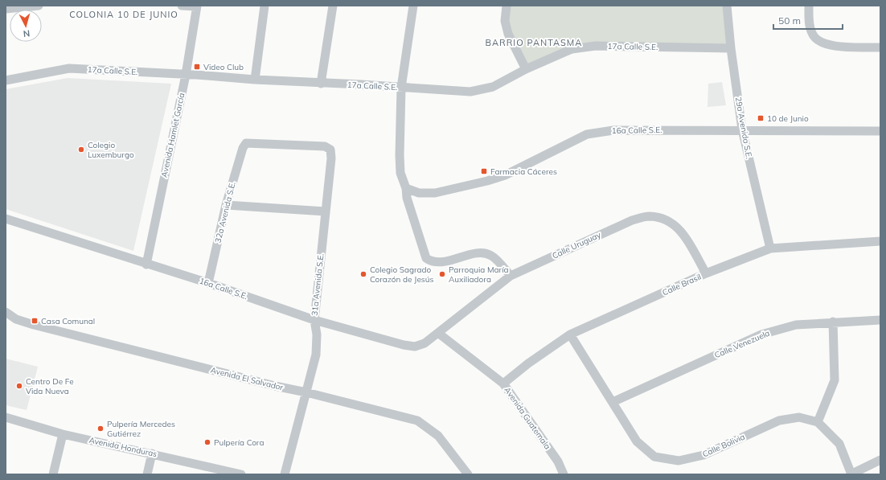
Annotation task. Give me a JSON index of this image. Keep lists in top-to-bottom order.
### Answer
{
  "streets": {
    "street": [
      "17a Calle S.E.",
      "29a Avenida S.E.",
      "16a Calle S.E.",
      "Avenida Hamlet García",
      "32a Avenida S.E.",
      "Calle Uruguay",
      "31a Avenida S.E.",
      "Calle Brasil",
      "Calle Venezuela",
      "Avenida El Salvador",
      "Avenida Guatemala",
      "Calle Bolivia",
      "Avenida Honduras"
    ]
  },
  "crossings": [
    ["17a Calle S.E.", "29a Avenida S.E."],
    ["17a Calle S.E.", "Avenida Hamlet García"],
    ["29a Avenida S.E.", "16a Calle S.E."],
    ["29a Avenida S.E.", "Calle Brasil"],
    ["16a Calle S.E.", "Avenida Hamlet García"],
    ["16a Calle S.E.", "32a Avenida S.E."],
    ["16a Calle S.E.", "Calle Uruguay"],
    ["16a Calle S.E.", "31a Avenida S.E."],
    ["16a Calle S.E.", "Avenida Guatemala"],
    ["32a Avenida S.E.", "31a Avenida S.E."],
    ["Calle Uruguay", "Calle Brasil"],
    ["Calle Uruguay", "Avenida Guatemala"],
    ["31a Avenida S.E.", "Avenida El Salvador"],
    ["Calle Brasil", "Avenida Guatemala"],
    ["Calle Brasil", "Calle Bolivia"],
    ["Calle Venezuela", "Calle Bolivia"]
  ],
  "districts": ["COLONIA 10 DE JUNIO", "BARRIO PANTASMA"],
  "places": {
    "transit": [
      "Video Club",
      "10 de Junio",
      "Farmacia Cáceres",
      "Casa Comunal"
    ],
    "other": [
      "Colegio Luxemburgo",
      "Colegio Sagrado Corazón de Jesús",
      "Parroquia María Auxiliadora",
      "Centro De Fe Vida Nueva",
      "Pulpería Mercedes Gutiérrez",
      "Pulpería Cora"
    ]
  },
  "scale_bar": "50 m",
  "north": "bottom"
}
